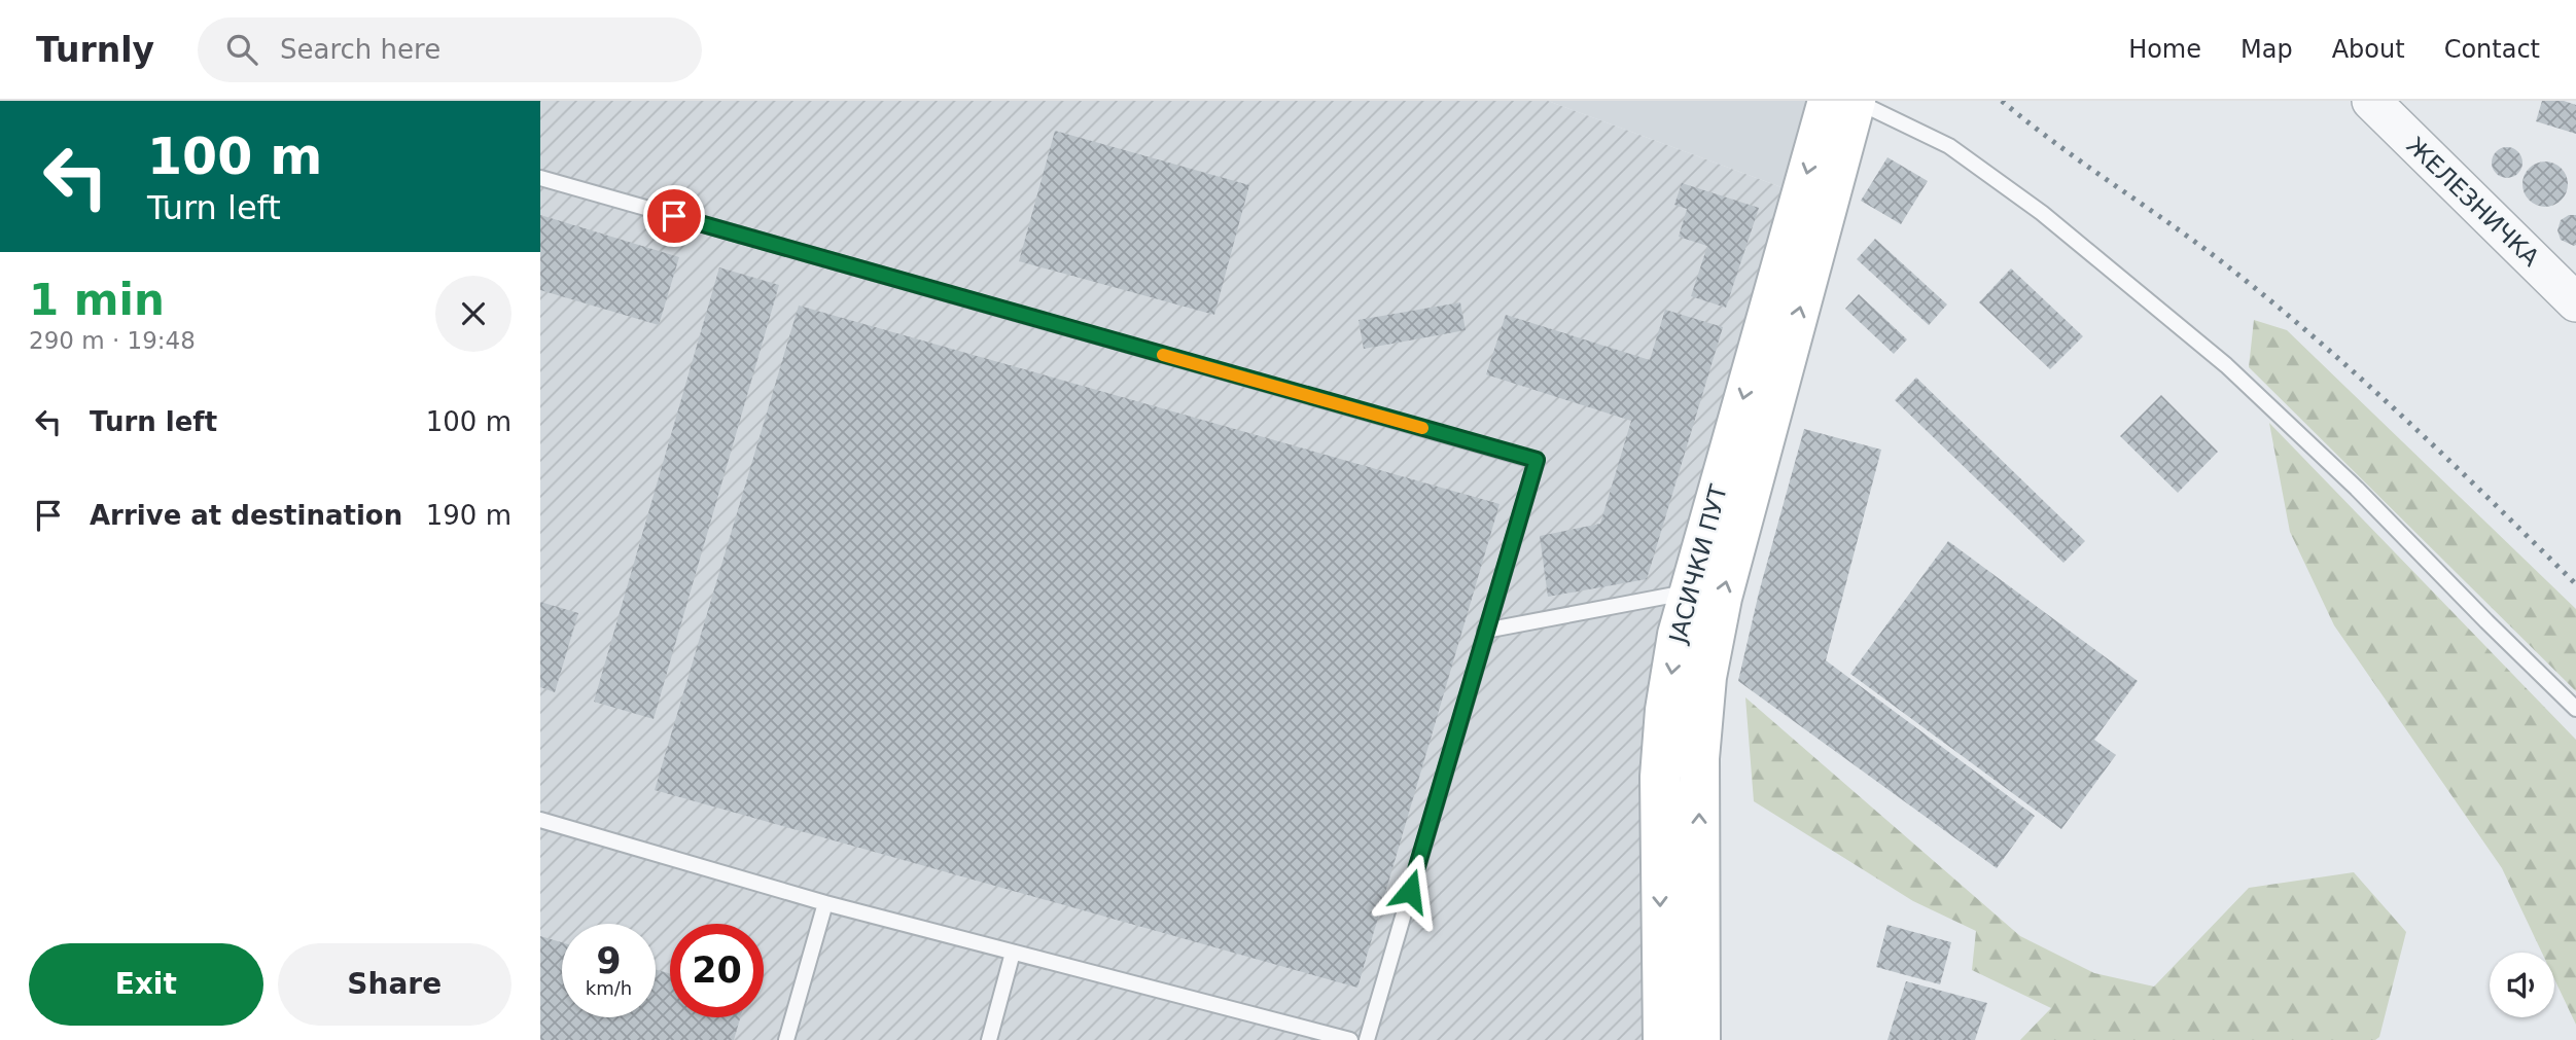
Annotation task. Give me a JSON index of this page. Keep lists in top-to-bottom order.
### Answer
{
  "streets": {
    "main road": ["ЈАСИЧКИ ПУТ"],
    "street": ["ЖЕЛЕЗНИЧКА"]
  },
  "page": {
    "header": "Turnly",
    "search": "Search here",
    "nav": [
      "Home",
      "Map",
      "About",
      "Contact"
    ],
    "turn": ["100 m", "Turn left"],
    "heading": ["1 min", "290 m · 19:48"],
    "list": [
      {
        "name": "Turn left",
        "value": "100 m"
      },
      {
        "name": "Arrive at destination",
        "value": "190 m"
      }
    ],
    "speed": "9 km/h",
    "limit": "20",
    "buttons": ["Exit", "Share"]
  }
}
